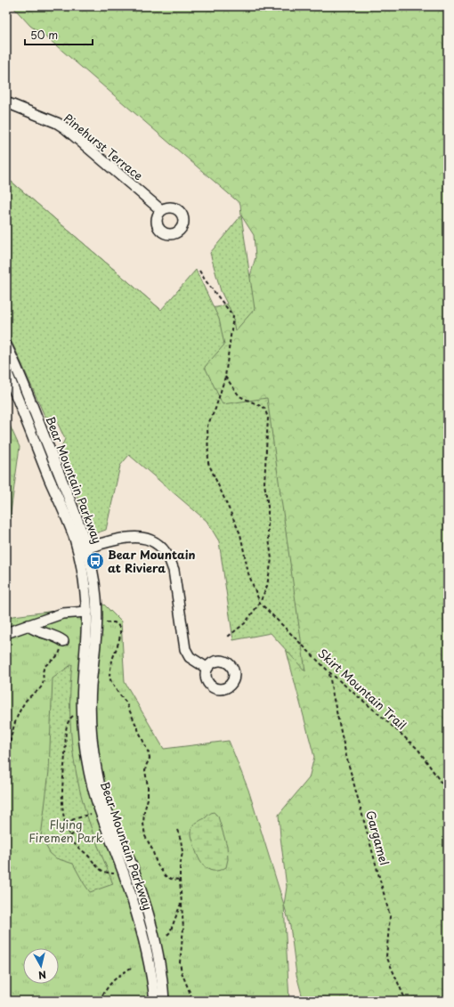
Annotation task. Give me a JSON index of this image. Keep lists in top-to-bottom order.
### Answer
{
  "streets": {
    "street": ["Pinehurst Terrace", "Bear Mountain Parkway"],
    "path": ["Skirt Mountain Trail", "Gargamel"]
  },
  "crossings": [
    ["Skirt Mountain Trail", "Gargamel"]
  ],
  "parks": ["Flying Firemen Park"],
  "places": {
    "bus stop": ["Bear Mountain at Riviera"]
  },
  "scale_bar": "50 m",
  "north": "bottom"
}
